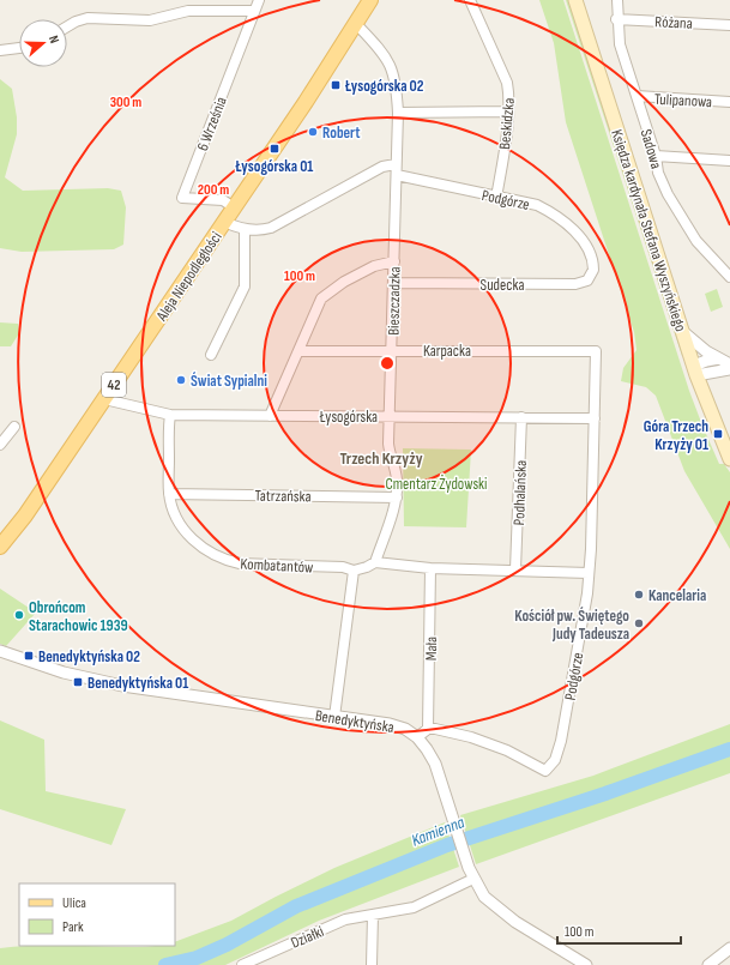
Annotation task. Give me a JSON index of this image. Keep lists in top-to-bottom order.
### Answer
{
  "streets": {
    "main road": ["Księdza kardynała Stefana Wyszyńskiego", "Aleja Niepodległości", "42"],
    "street": [
      "Różana",
      "Tulipanowa",
      "6 Września",
      "Beskidzka",
      "Sadowa",
      "Podgórze",
      "Sudecka",
      "Bieszczadzka",
      "Karpacka",
      "Łysogórska",
      "Podhalańska",
      "Tatrzańska",
      "Kombatantów",
      "Mała",
      "Benedyktyńska",
      "Działki"
    ]
  },
  "crossings": [
    ["Różana", "Sadowa"],
    ["Tulipanowa", "Sadowa"],
    ["6 Września", "Aleja Niepodległości"],
    ["Beskidzka", "Podgórze"],
    ["Podgórze", "Aleja Niepodległości"],
    ["Podgórze", "Sudecka"],
    ["Podgórze", "Bieszczadzka"],
    ["Podgórze", "Karpacka"],
    ["Podgórze", "Łysogórska"],
    ["Podgórze", "Mała"],
    ["Aleja Niepodległości", "Bieszczadzka"],
    ["Aleja Niepodległości", "Łysogórska"],
    ["Sudecka", "Bieszczadzka"],
    ["Bieszczadzka", "Karpacka"],
    ["Bieszczadzka", "Łysogórska"],
    ["Bieszczadzka", "Tatrzańska"],
    ["Łysogórska", "Podhalańska"],
    ["Łysogórska", "Kombatantów"],
    ["Tatrzańska", "Kombatantów"],
    ["Benedyktyńska", "Działki"]
  ],
  "districts": ["Trzech Krzyży"],
  "water": ["Kamienna"],
  "parks": ["Cmentarz Żydowski"],
  "places": {
    "transit": [
      "Łysogórska 02",
      "Łysogórska 01",
      "Góra Trzech Krzyży 01",
      "Benedyktyńska 02",
      "Benedyktyńska 01"
    ],
    "other": [
      "Robert",
      "Świat Sypialni",
      "Kancelaria",
      "Obrońcom Starachowic 1939",
      "Kościół pw. Świętego Judy Tadeusza"
    ]
  },
  "legend": ["Ulica", "Park"],
  "scale_bar": "100 m",
  "north": "right",
  "rings": ["300 m", "200 m", "100 m"]
}
